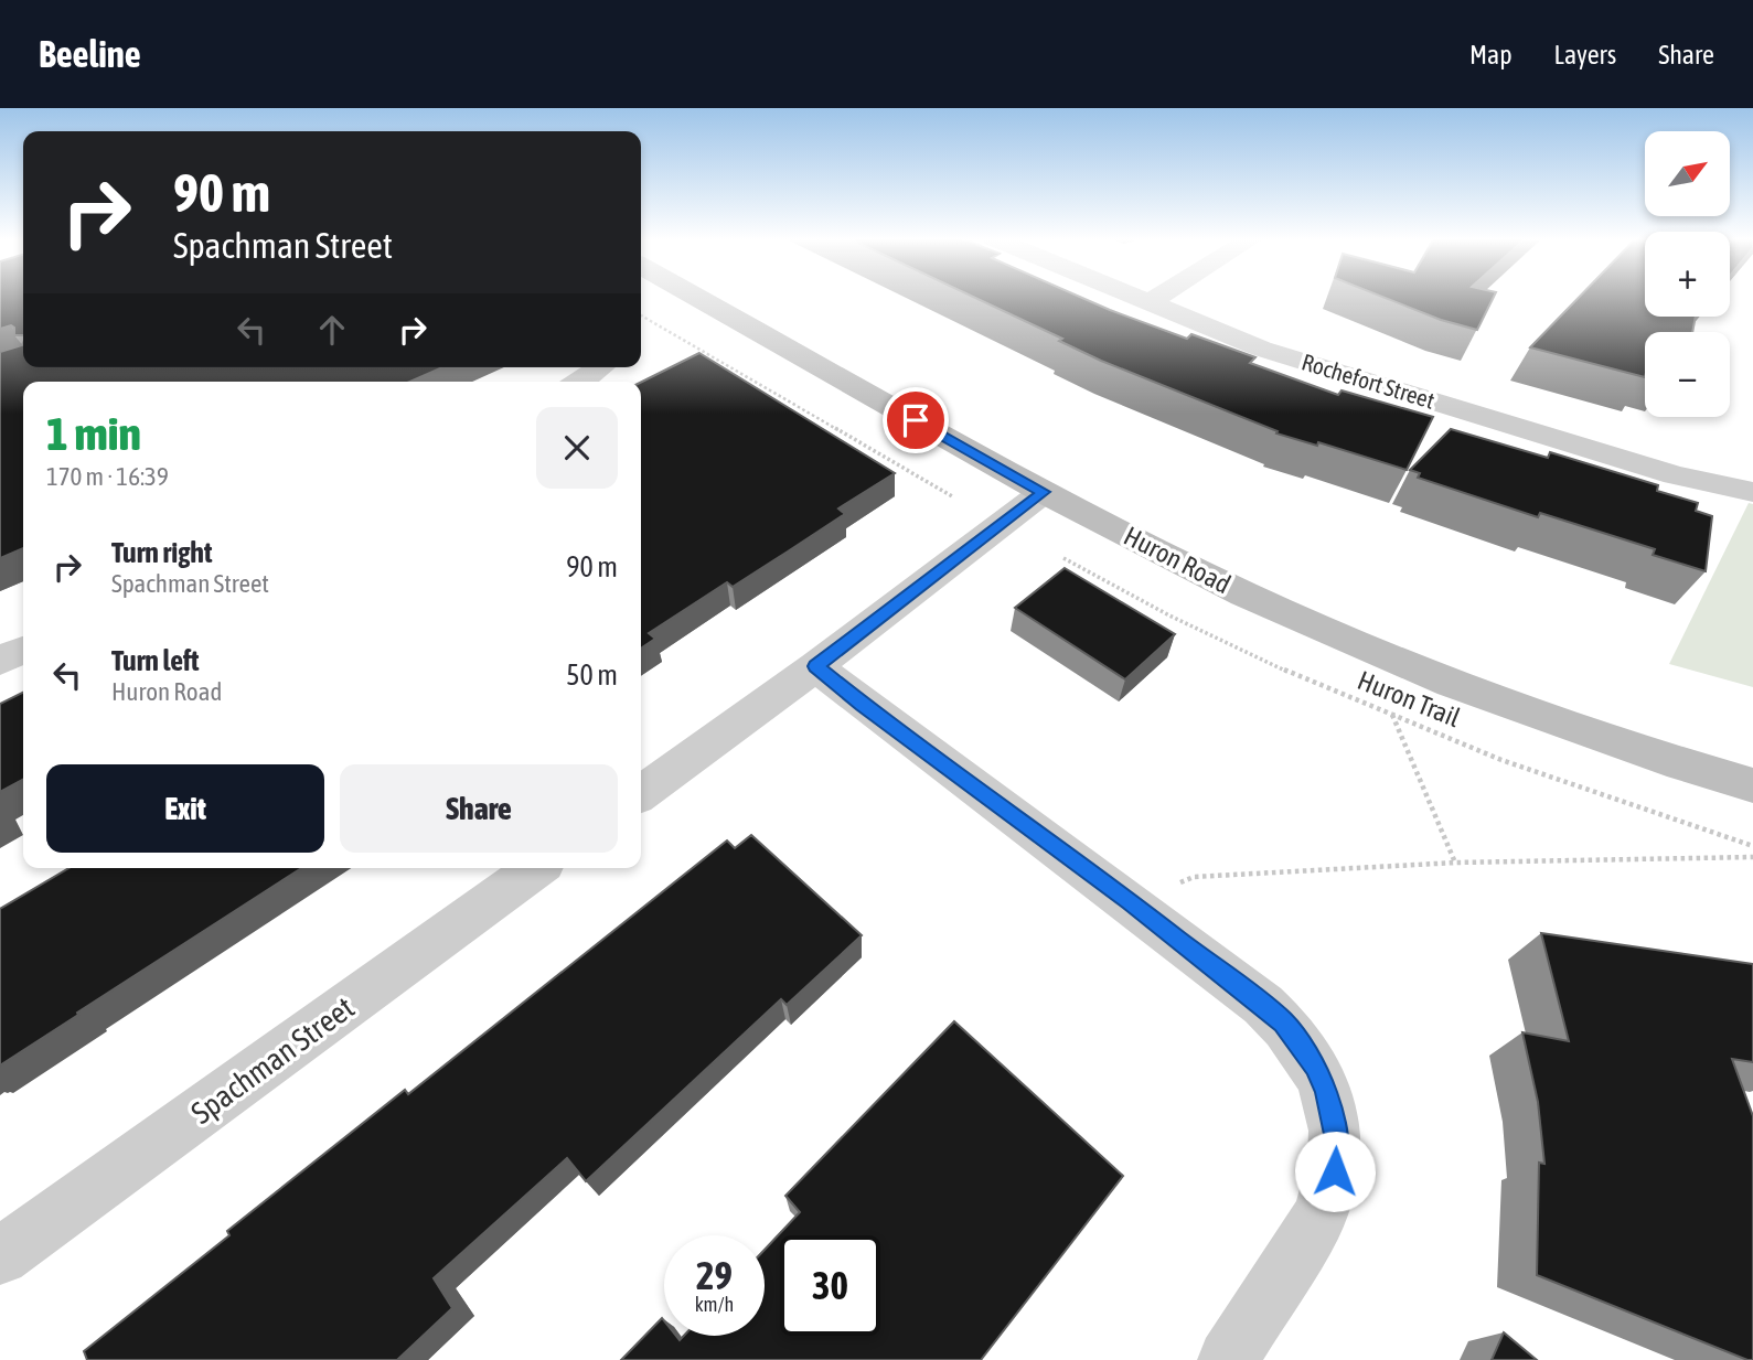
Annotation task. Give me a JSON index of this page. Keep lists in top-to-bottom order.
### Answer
{
  "streets": {
    "main road": ["Huron Road"],
    "street": ["Rochefort Street", "Spachman Street"],
    "path": ["Huron Trail"]
  },
  "north": "top right",
  "page": {
    "header": "Beeline",
    "nav": ["Map", "Layers", "Share"],
    "map_buttons": ["+", "−"],
    "turn": ["90 m", "Spachman Street"],
    "heading": ["1 min", "170 m · 16:39"],
    "list": [
      {
        "name": "Turn right",
        "note": "Spachman Street",
        "value": "90 m"
      },
      {
        "name": "Turn left",
        "note": "Huron Road",
        "value": "50 m"
      }
    ],
    "buttons": ["Exit", "Share"],
    "speed": "29 km/h",
    "limit": "30"
  }
}
